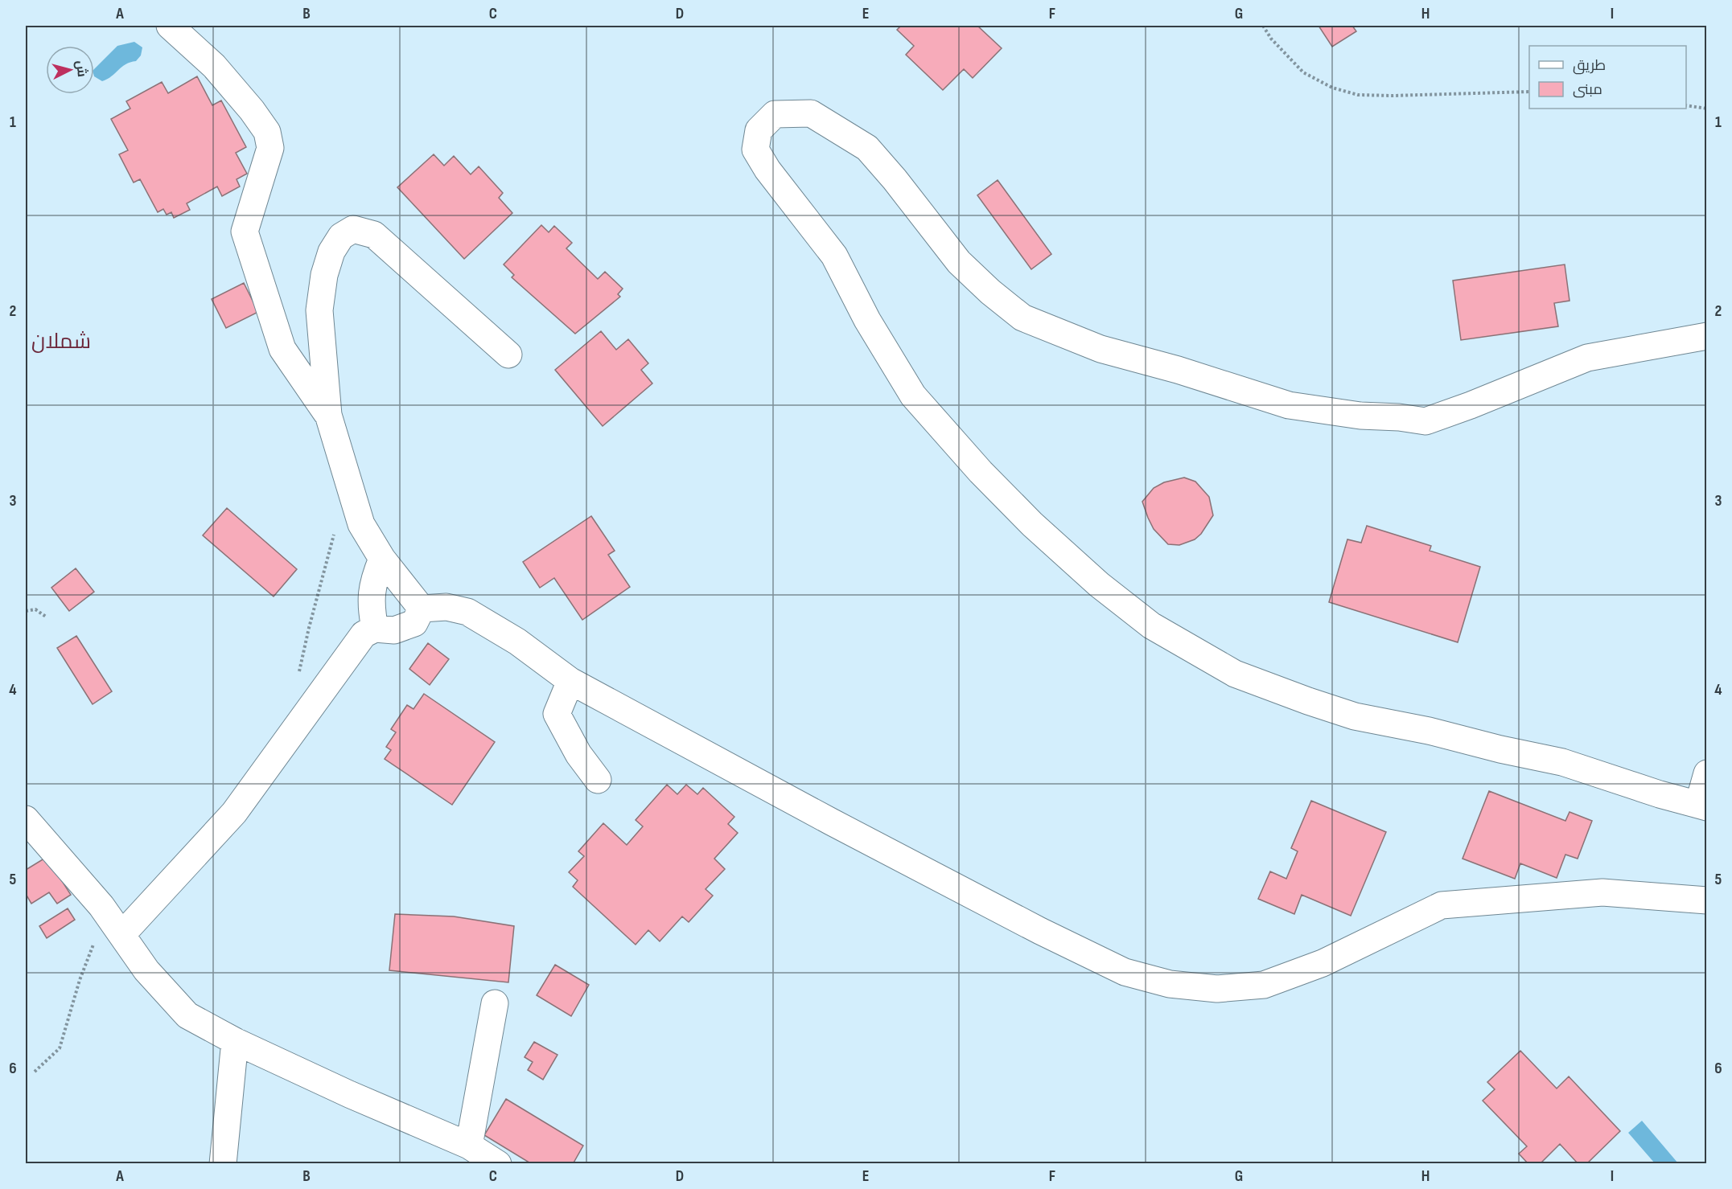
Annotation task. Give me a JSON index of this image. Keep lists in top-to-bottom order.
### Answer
{
  "districts": ["شملان"],
  "legend": ["طريق", "مبنى"],
  "north": "right",
  "grid": {
    "columns": [
      "A",
      "B",
      "C",
      "D",
      "E",
      "F",
      "G",
      "H",
      "I"
    ],
    "rows": [
      "1",
      "2",
      "3",
      "4",
      "5",
      "6"
    ]
  }
}
